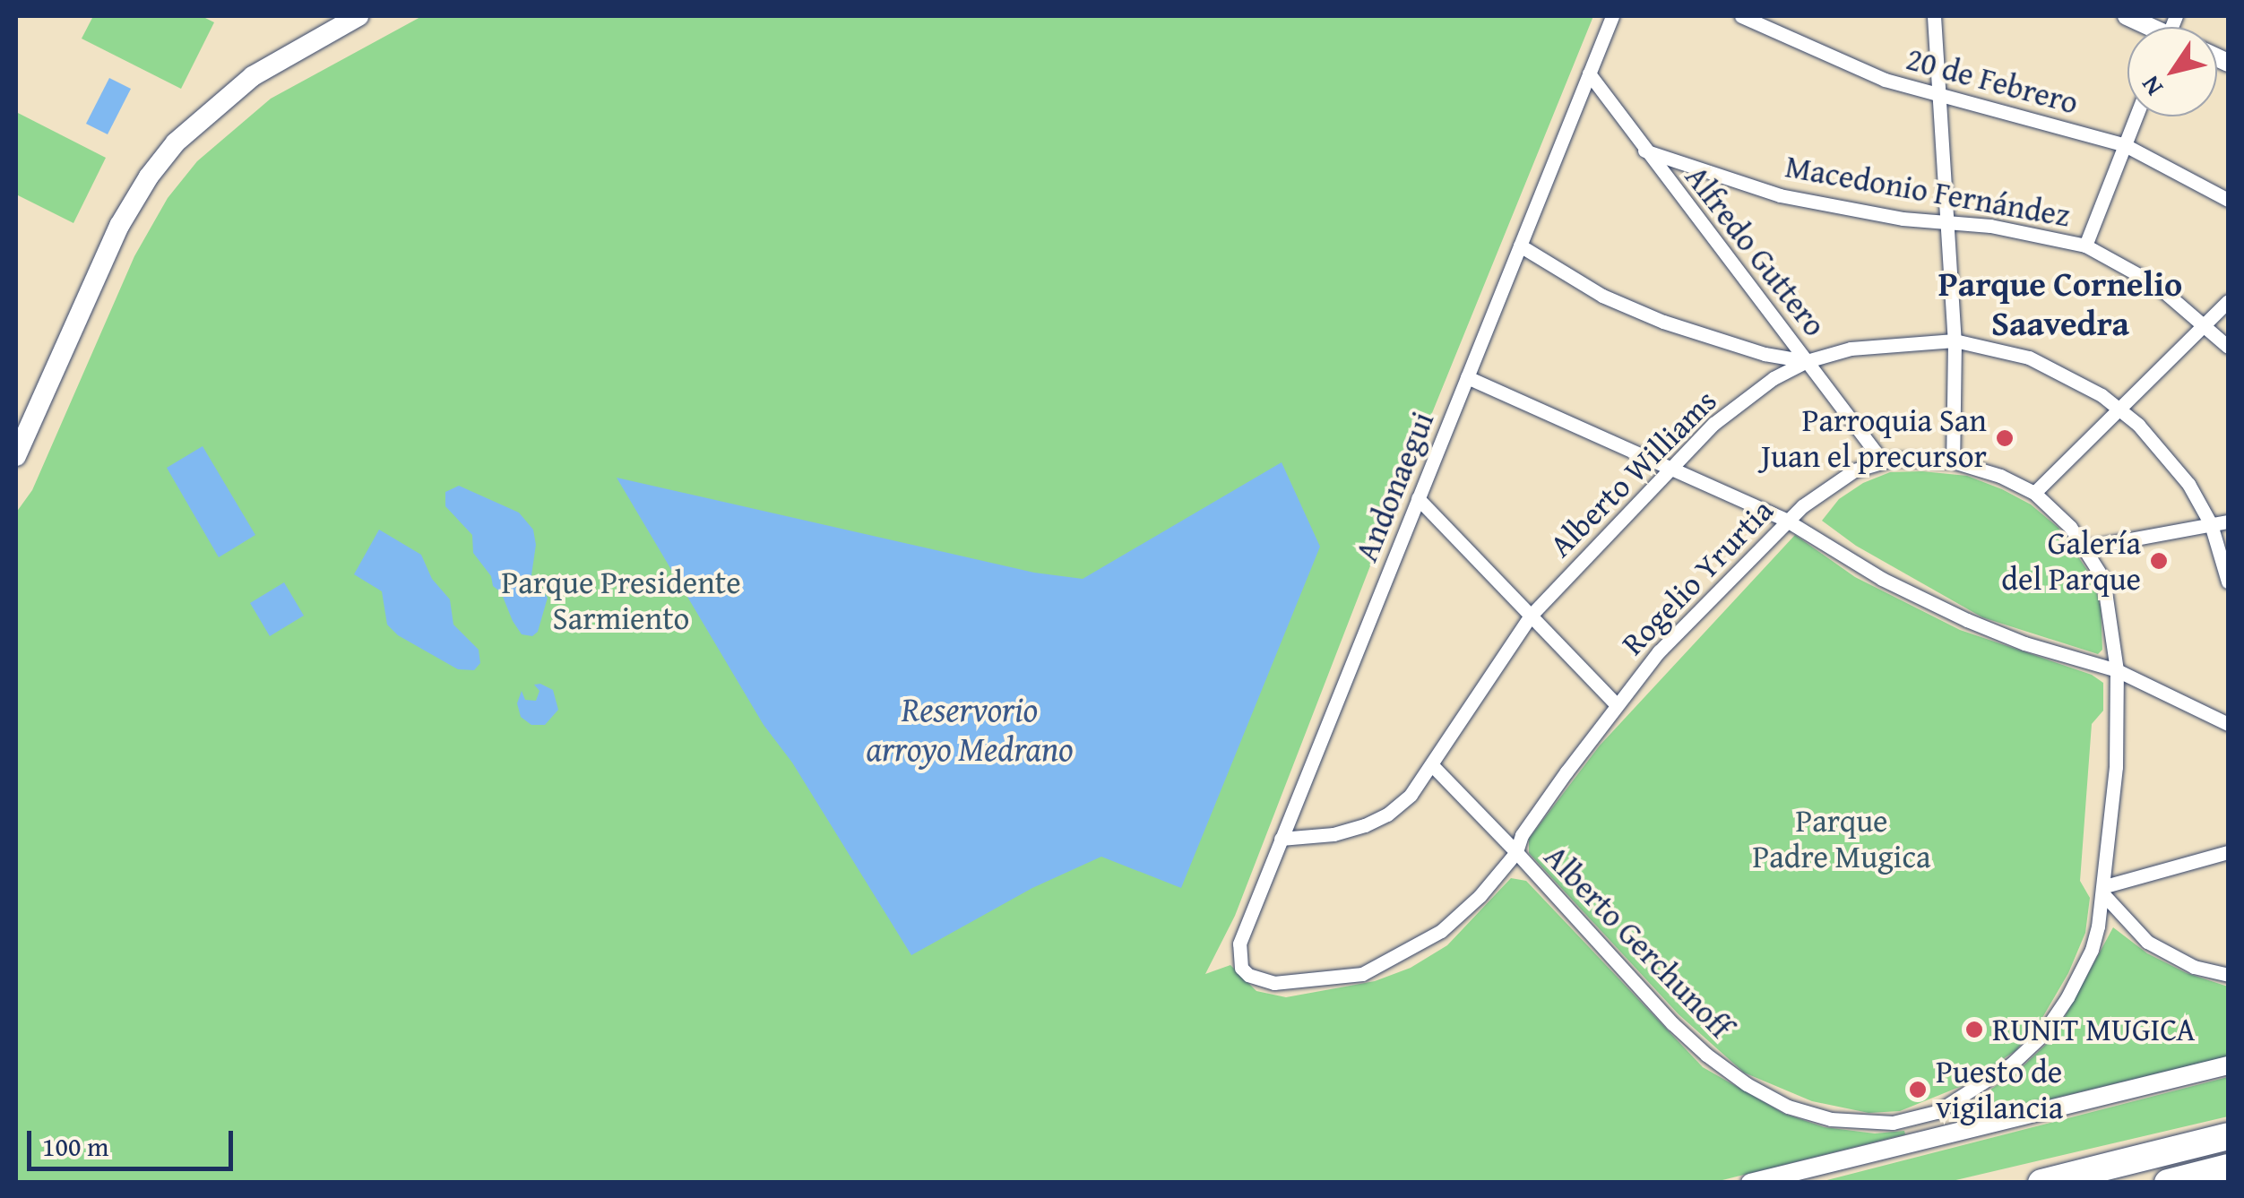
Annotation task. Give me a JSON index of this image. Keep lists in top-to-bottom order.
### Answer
{
  "streets": {
    "street": [
      "20 de Febrero",
      "Macedonio Fernández",
      "Alfredo Guttero",
      "Alberto Williams",
      "Andonaegui",
      "Rogelio Yrurtia",
      "Alberto Gerchunoff"
    ]
  },
  "crossings": [
    ["Macedonio Fernández", "Alfredo Guttero"],
    ["Alfredo Guttero", "Alberto Williams"],
    ["Alfredo Guttero", "Andonaegui"],
    ["Alfredo Guttero", "Rogelio Yrurtia"],
    ["Alberto Williams", "Andonaegui"],
    ["Alberto Williams", "Alberto Gerchunoff"],
    ["Andonaegui", "Rogelio Yrurtia"],
    ["Rogelio Yrurtia", "Alberto Gerchunoff"]
  ],
  "districts": ["Parque Cornelio Saavedra"],
  "water": ["Reservorio arroyo Medrano"],
  "parks": ["Parque Presidente Sarmiento", "Parque Padre Mugica"],
  "places": [
    "Parroquia San Juan el precursor",
    "Galería del Parque",
    "RUNIT MUGICA",
    "Puesto de vigilancia"
  ],
  "scale_bar": "100 m",
  "north": "bottom left"
}
